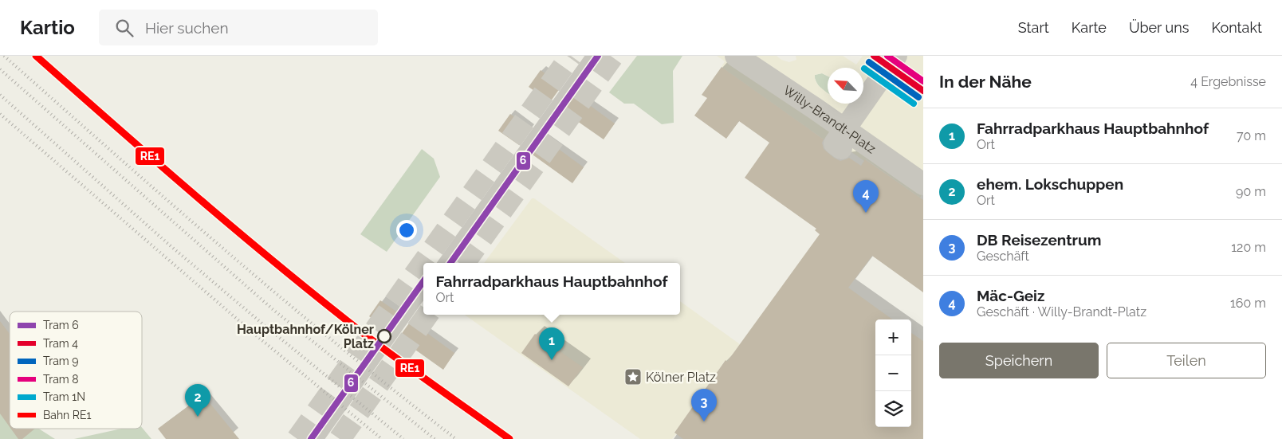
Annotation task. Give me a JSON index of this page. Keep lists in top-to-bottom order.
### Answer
{
  "streets": {
    "street": ["Willy-Brandt-Platz"]
  },
  "places": {
    "other": ["Hauptbahnhof/Kölner Platz"],
    "place": ["Kölner Platz"]
  },
  "lines": [
    "tram line 6",
    "tram line 4",
    "tram line 8",
    "rail line RE1",
    "tram line 9",
    "tram line 1N"
  ],
  "legend": [
    "Tram 6",
    "Tram 4",
    "Tram 9",
    "Tram 8",
    "Tram 1N",
    "Bahn RE1"
  ],
  "north": "top left",
  "page": {
    "header": "Kartio",
    "search": "Hier suchen",
    "nav": [
      "Start",
      "Karte",
      "Über uns",
      "Kontakt"
    ],
    "heading": ["In der Nähe", "4 Ergebnisse"],
    "list": [
      {
        "mark": "1",
        "name": "Fahrradparkhaus Hauptbahnhof",
        "note": "Ort",
        "value": "70 m"
      },
      {
        "mark": "2",
        "name": "ehem. Lokschuppen",
        "note": "Ort",
        "value": "90 m"
      },
      {
        "mark": "3",
        "name": "DB Reisezentrum",
        "note": "Geschäft",
        "value": "120 m"
      },
      {
        "mark": "4",
        "name": "Mäc-Geiz",
        "note": "Geschäft · Willy-Brandt-Platz",
        "value": "160 m"
      }
    ],
    "pins": [
      "4",
      "1",
      "2",
      "3"
    ],
    "popup": ["Fahrradparkhaus Hauptbahnhof", "Ort"],
    "map_buttons": ["+", "−"],
    "buttons": ["Speichern", "Teilen"]
  }
}
